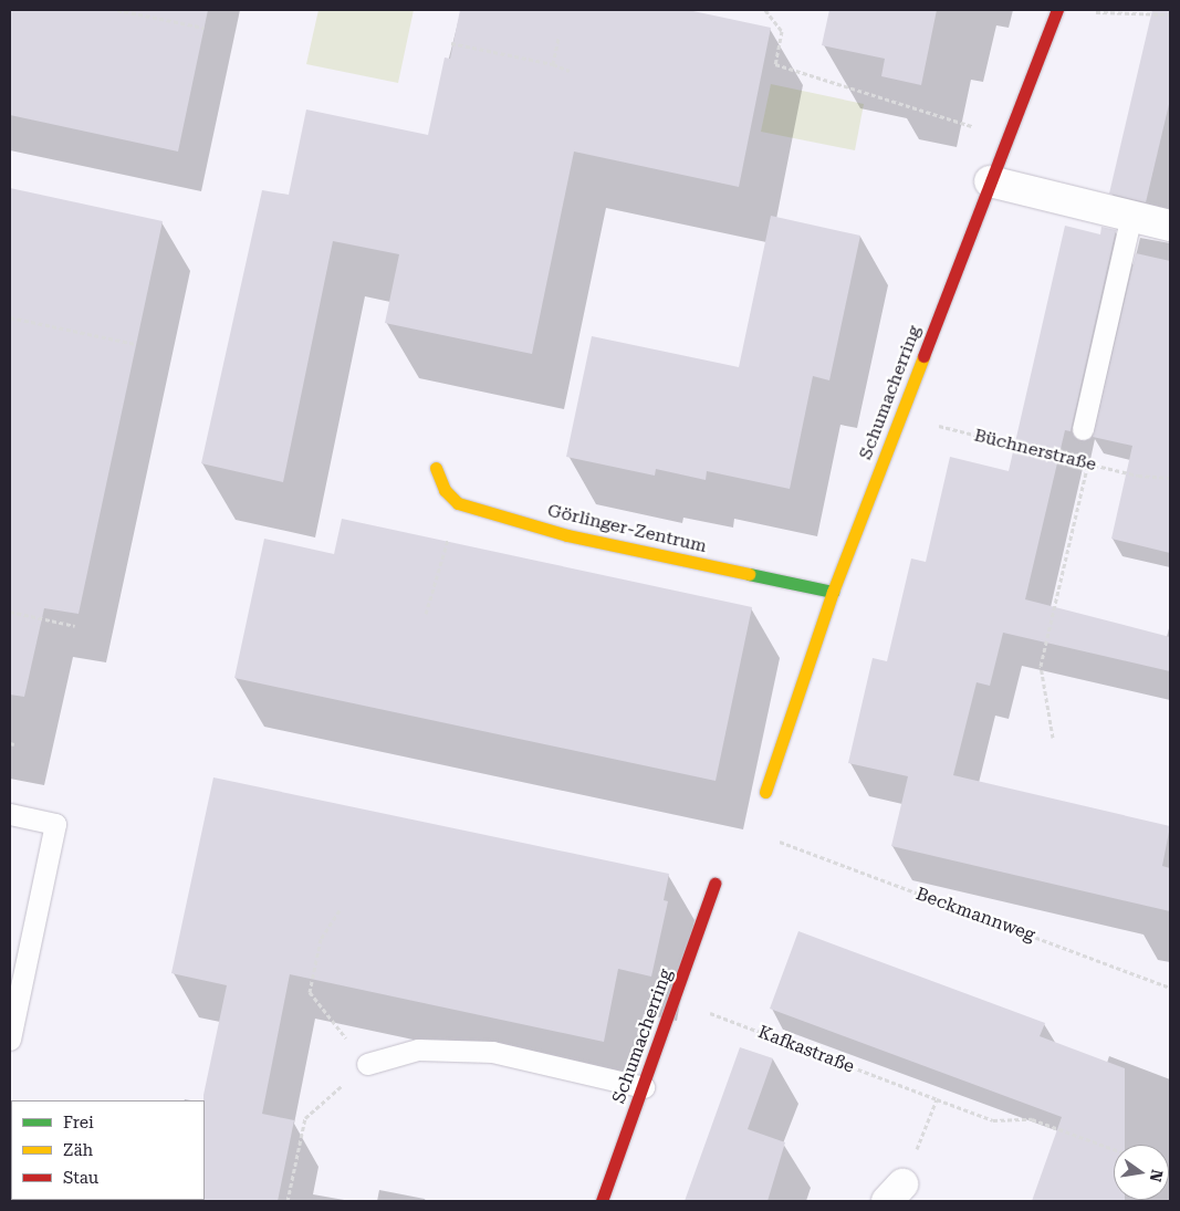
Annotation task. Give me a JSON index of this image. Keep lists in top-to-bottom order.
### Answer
{
  "streets": {
    "street": ["Schumacherring", "Görlinger-Zentrum"],
    "path": ["Büchnerstraße", "Beckmannweg", "Kafkastraße"]
  },
  "crossings": [
    ["Schumacherring", "Büchnerstraße"],
    ["Schumacherring", "Görlinger-Zentrum"],
    ["Schumacherring", "Kafkastraße"]
  ],
  "legend": ["Frei", "Zäh", "Stau"],
  "north": "right"
}
